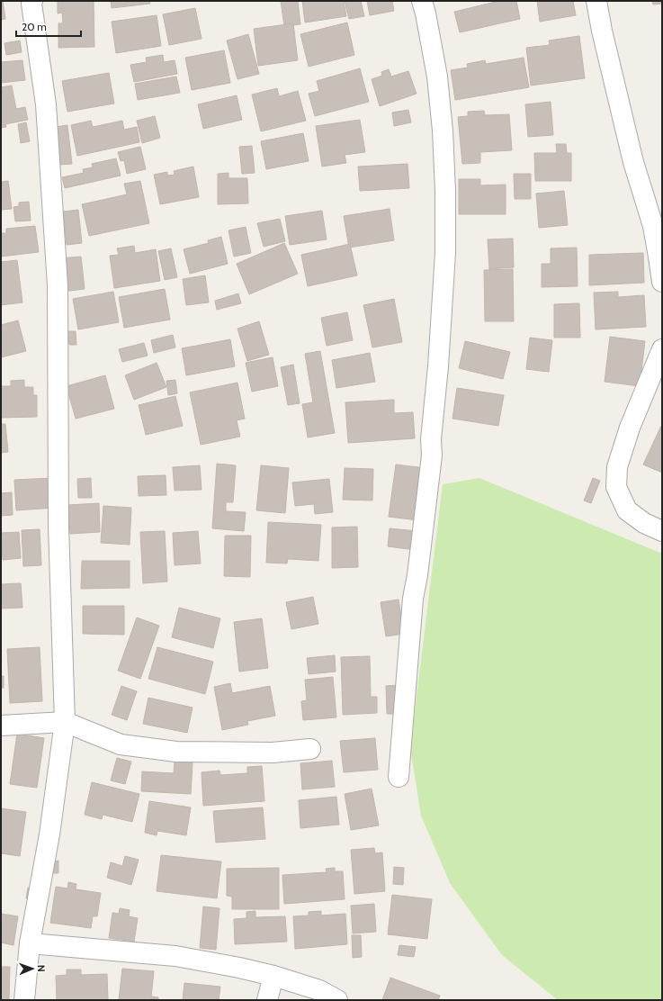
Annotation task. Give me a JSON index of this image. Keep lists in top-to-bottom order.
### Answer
{
  "scale_bar": "20 m",
  "north": "right"
}
